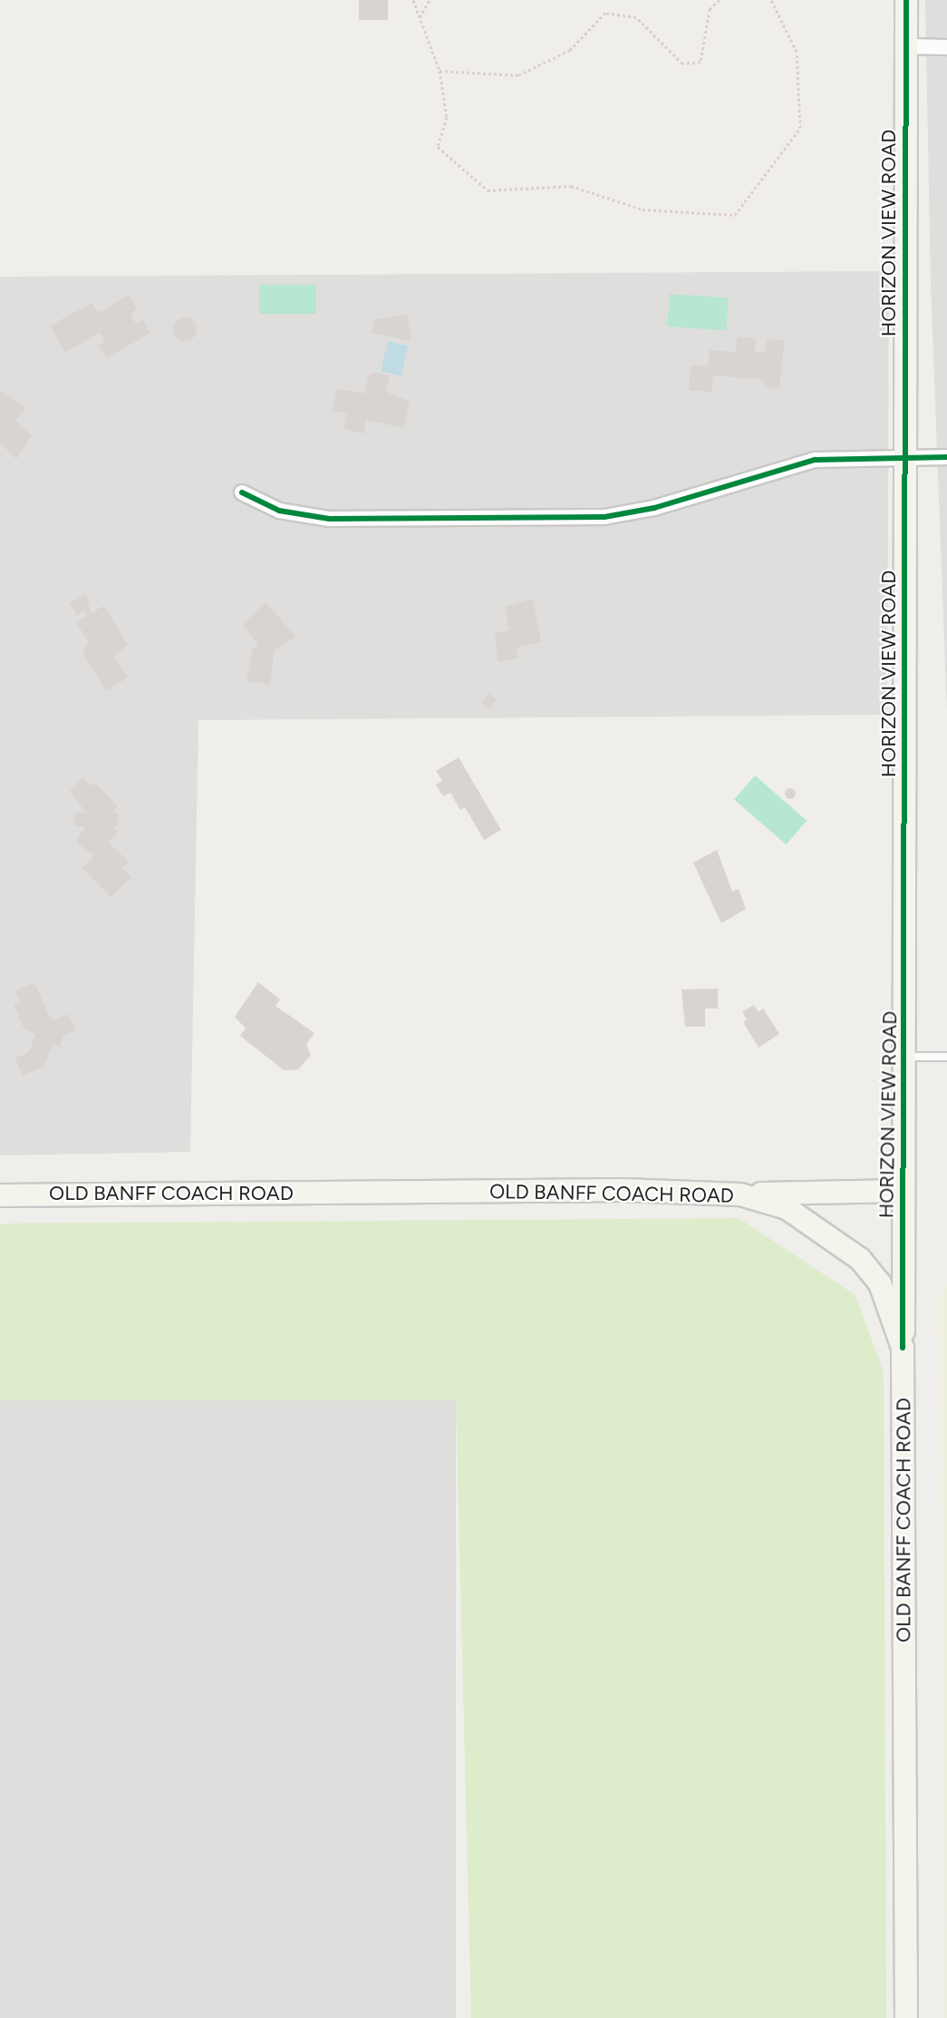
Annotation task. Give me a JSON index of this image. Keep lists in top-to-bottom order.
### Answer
{
  "streets": {
    "main road": ["HORIZON VIEW ROAD", "OLD BANFF COACH ROAD"]
  },
  "crossings": [
    ["HORIZON VIEW ROAD", "OLD BANFF COACH ROAD"]
  ]
}
